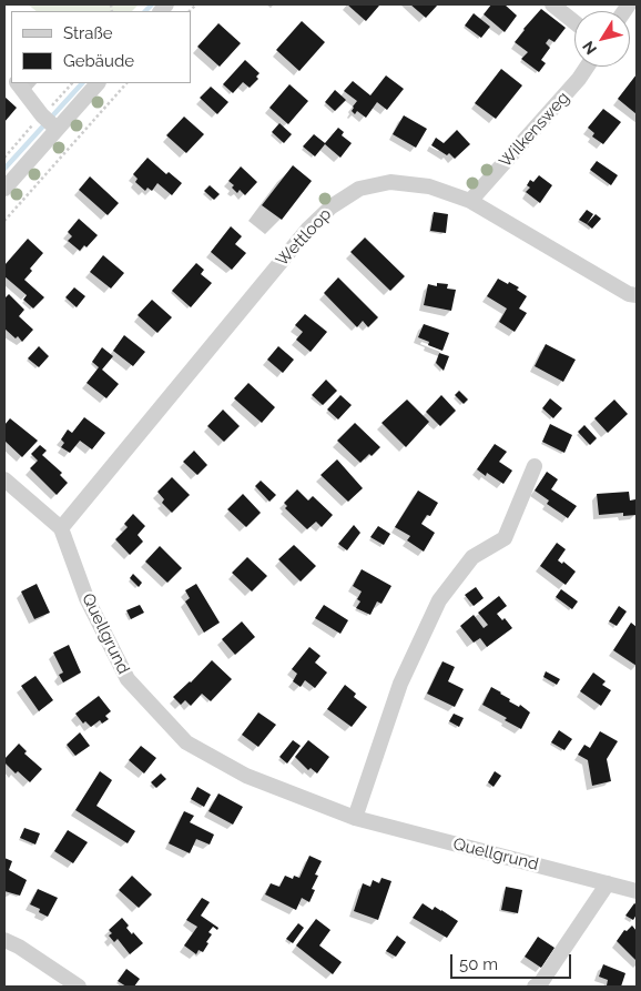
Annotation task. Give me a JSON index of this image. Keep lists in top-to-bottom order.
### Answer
{
  "streets": {
    "street": ["Wilkensweg", "Wettloop", "Quellgrund"]
  },
  "crossings": [
    ["Wilkensweg", "Wettloop"],
    ["Wettloop", "Quellgrund"]
  ],
  "legend": ["Straße", "Gebäude"],
  "scale_bar": "50 m",
  "north": "bottom left"
}
